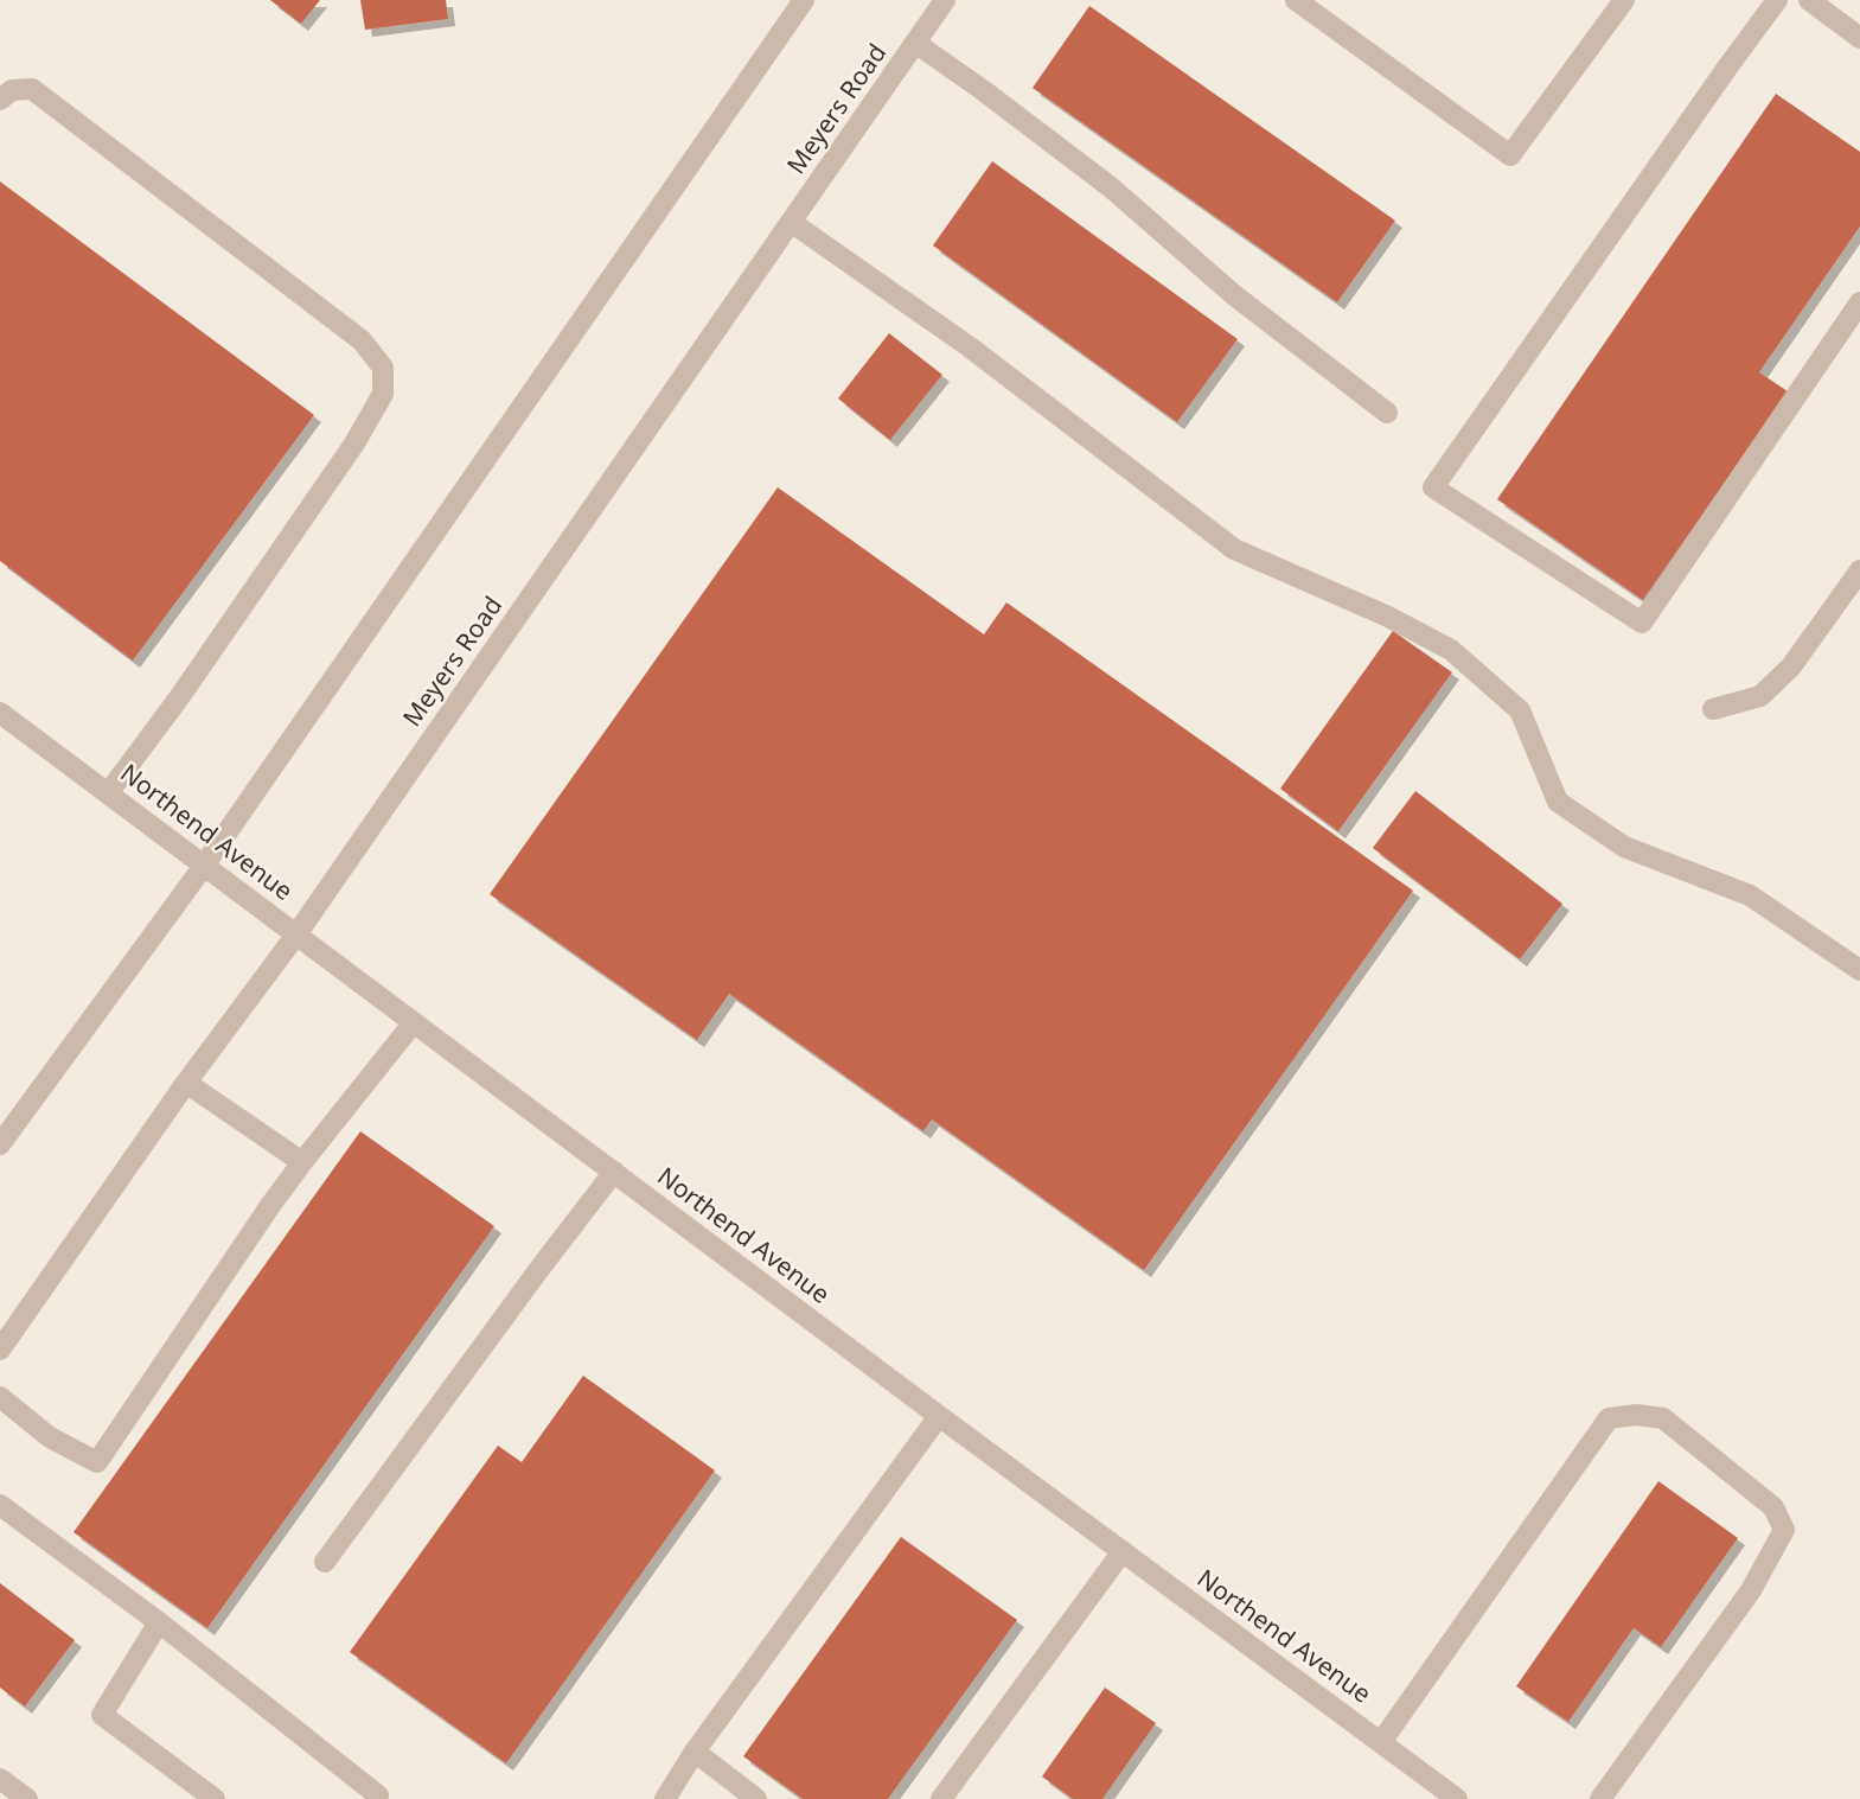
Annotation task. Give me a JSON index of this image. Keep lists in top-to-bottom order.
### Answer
{
  "streets": {
    "street": ["Meyers Road", "Northend Avenue"]
  },
  "crossings": [
    ["Meyers Road", "Northend Avenue"]
  ]
}
